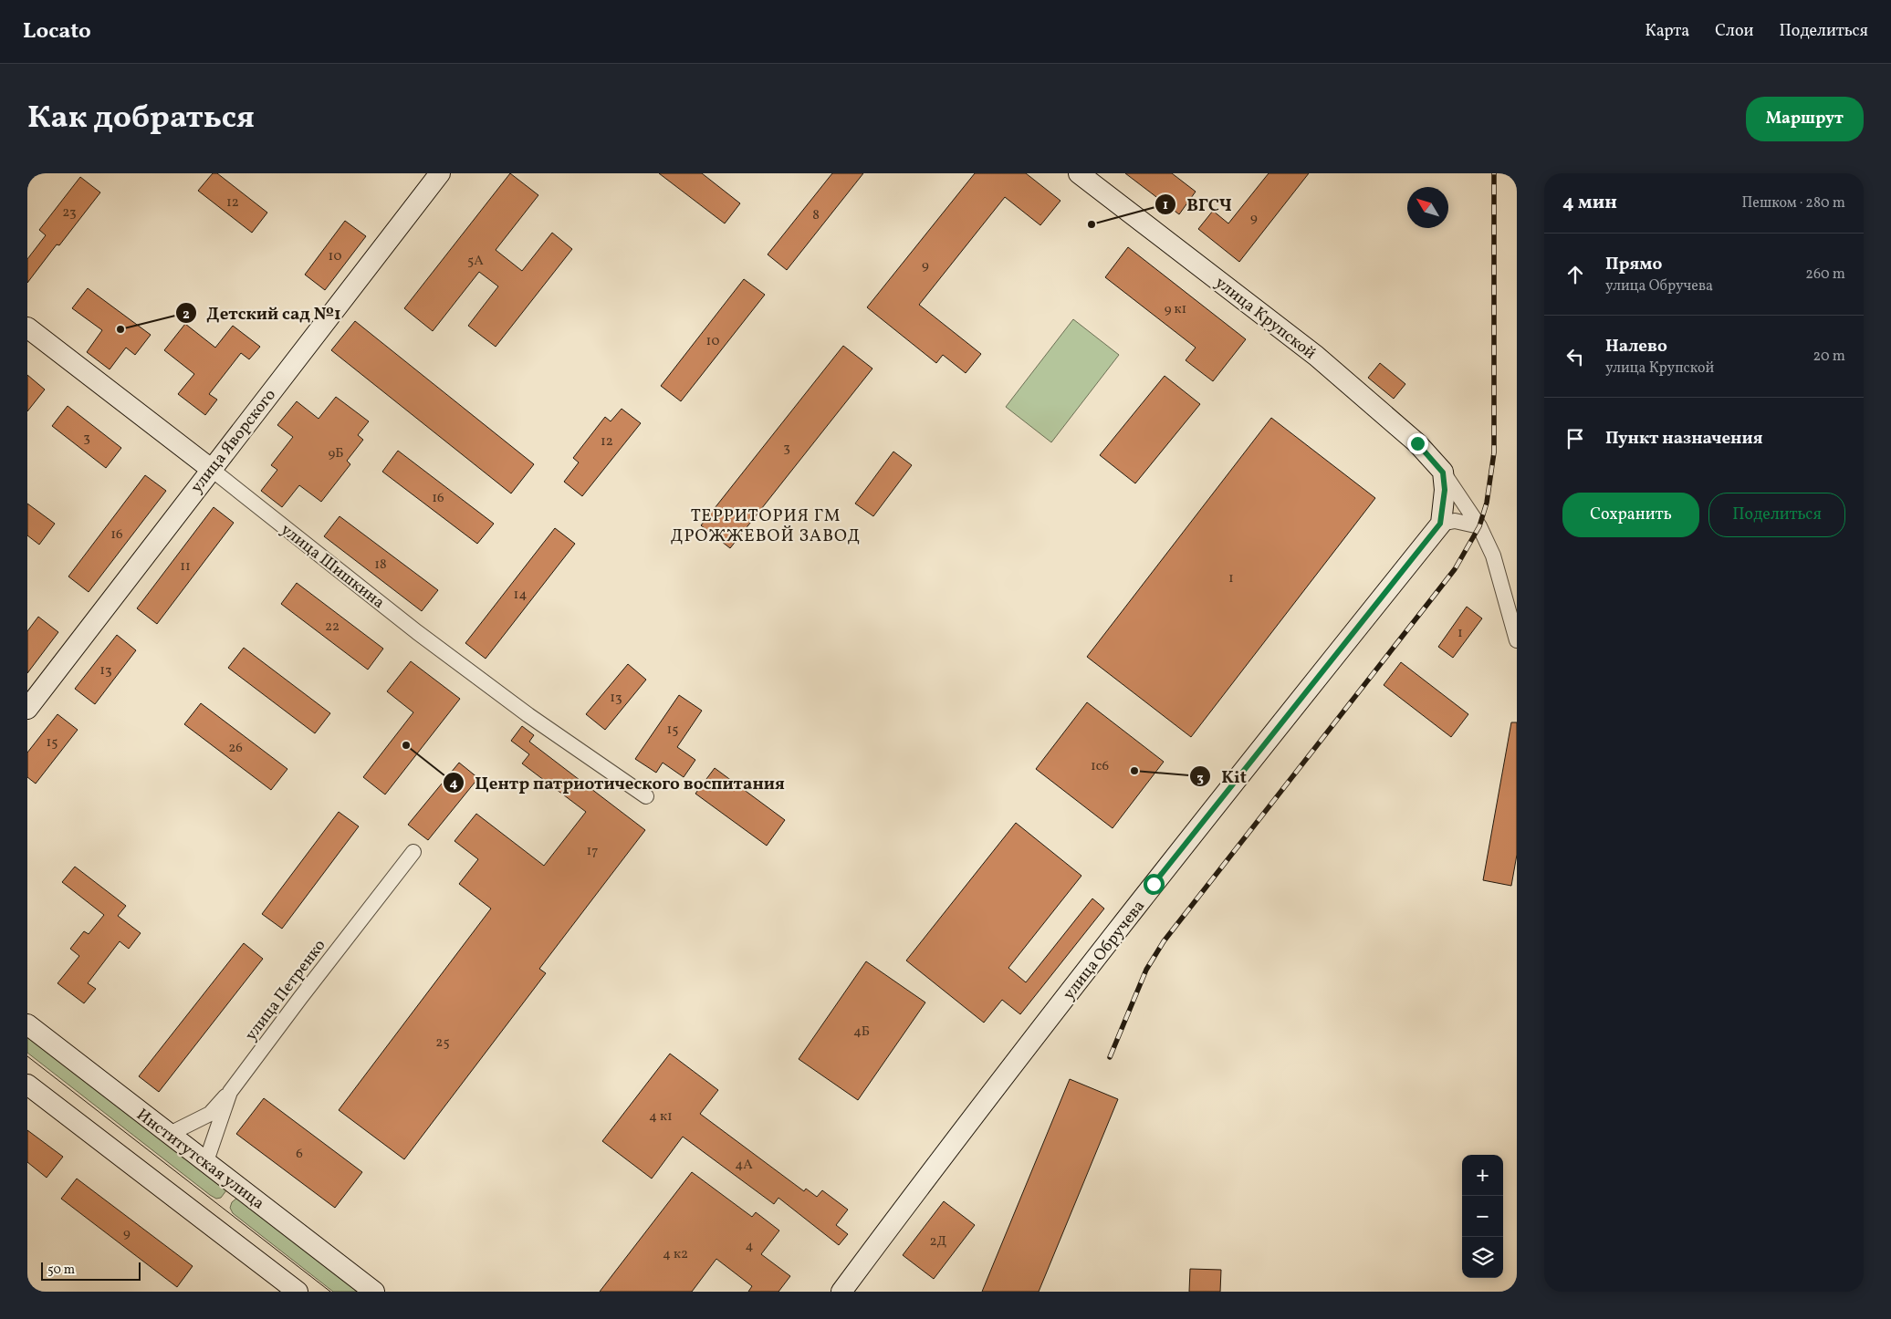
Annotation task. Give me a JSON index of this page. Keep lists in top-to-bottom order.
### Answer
{
  "streets": {
    "main road": [
      "улица Крупской",
      "улица Яворского",
      "улица Шишкина",
      "улица Обручева",
      "Институтская улица"
    ],
    "street": ["улица Петренко"]
  },
  "crossings": [
    ["улица Яворского", "улица Шишкина"],
    ["улица Петренко", "Институтская улица"]
  ],
  "districts": ["ТЕРРИТОРИЯ ГМ ДРОЖЖЕВОЙ ЗАВОД"],
  "places": [
    "ВГСЧ",
    "Детский сад №1",
    "Центр патриотического воспитания",
    "Kit"
  ],
  "house_numbers": [
    "12",
    "23",
    "8",
    "9",
    "10",
    "5А",
    "9",
    "9 к1",
    "10",
    "3",
    "12",
    "3",
    "9Б",
    "16",
    "16",
    "18",
    "11",
    "1",
    "14",
    "22",
    "1",
    "13",
    "13",
    "15",
    "15",
    "26",
    "1с6",
    "17",
    "4Б",
    "25",
    "4 к1",
    "6",
    "4А",
    "9",
    "2Д",
    "4",
    "4 к2"
  ],
  "scale_bar": "50 m",
  "north": "top left",
  "page": {
    "header": "Locato",
    "nav": ["Карта", "Слои", "Поделиться"],
    "title": "Как добраться",
    "buttons": [
      "Маршрут",
      ["Сохранить", "Поделиться"]
    ],
    "heading": ["4 мин", "Пешком · 280 m"],
    "list": [
      ["Прямо", "улица Обручева", "260 m"],
      ["Налево", "улица Крупской", "20 m"],
      "Пункт назначения"
    ],
    "map_buttons": ["+", "−"],
    "scale": "50 m"
  }
}
